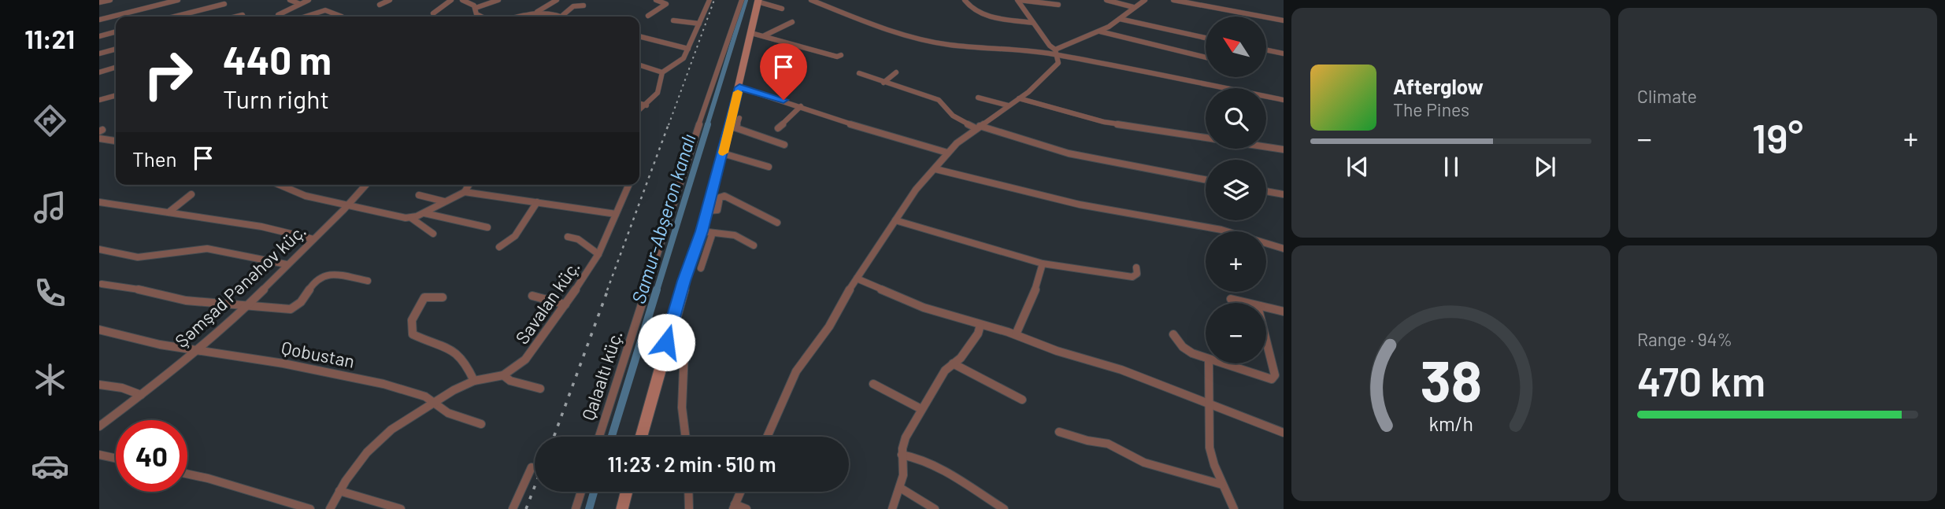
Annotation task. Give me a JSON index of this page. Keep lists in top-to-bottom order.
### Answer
{
  "streets": {
    "street": [
      "Şəmşad Pənəhov küç.",
      "Savalan küç.",
      "Qobustan",
      "Qalaaltı küç."
    ]
  },
  "crossings": [
    ["Şəmşad Pənəhov küç.", "Qobustan"],
    ["Savalan küç.", "Qobustan"]
  ],
  "water": ["Samur-Abşeron kanalı"],
  "north": "top left",
  "page": {
    "tabs": "11:21",
    "tile": [
      "Climate",
      ["Range · 94%", "470 km"]
    ],
    "map_buttons": ["+", "−"],
    "turn": ["440 m", "Turn right"],
    "song": ["Afterglow", "The Pines"],
    "heat": ["−", "19°", "+"],
    "then": "Then",
    "limit": "40",
    "trip": "11:23 · 2 min · 510 m",
    "gauge": ["38", "km/h"]
  }
}
